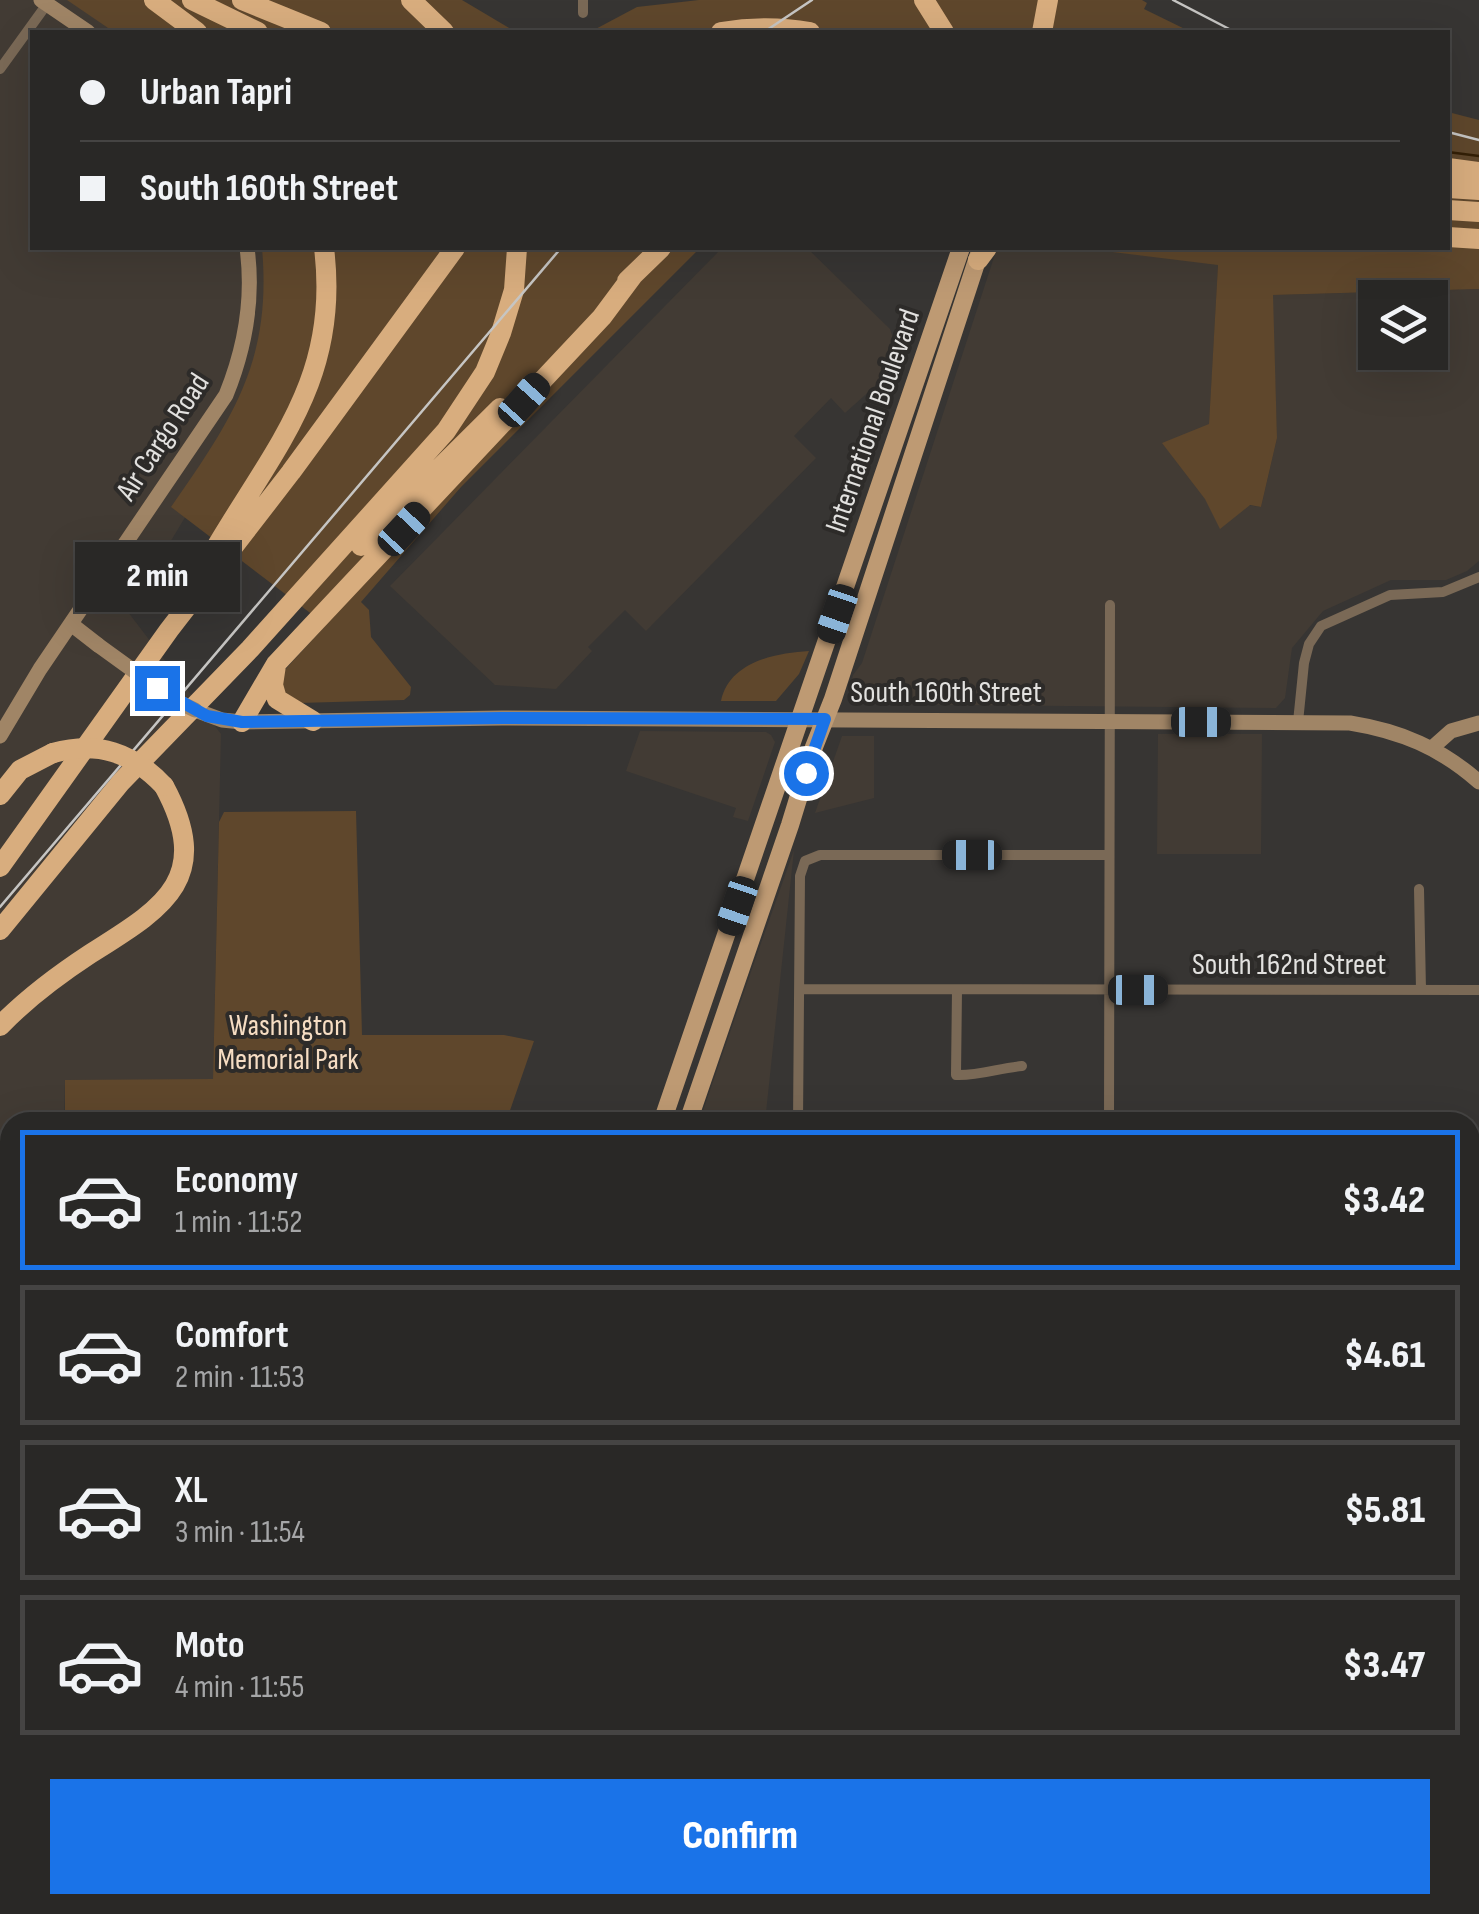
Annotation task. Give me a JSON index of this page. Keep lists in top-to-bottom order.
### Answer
{
  "streets": {
    "main road": ["International Boulevard", "Air Cargo Road", "South 160th Street"],
    "street": ["South 162nd Street"]
  },
  "crossings": [
    ["International Boulevard", "South 160th Street"],
    ["Air Cargo Road", "South 160th Street"]
  ],
  "parks": ["Washington Memorial Park"],
  "page": {
    "banner": ["Urban Tapri", "South 160th Street"],
    "bubble": "2 min",
    "list": [
      {
        "name": "Economy",
        "note": "1 min · 11:52",
        "value": "$3.42"
      },
      {
        "name": "Comfort",
        "note": "2 min · 11:53",
        "value": "$4.61"
      },
      {
        "name": "XL",
        "note": "3 min · 11:54",
        "value": "$5.81"
      },
      {
        "name": "Moto",
        "note": "4 min · 11:55",
        "value": "$3.47"
      }
    ],
    "buttons": "Confirm"
  }
}
